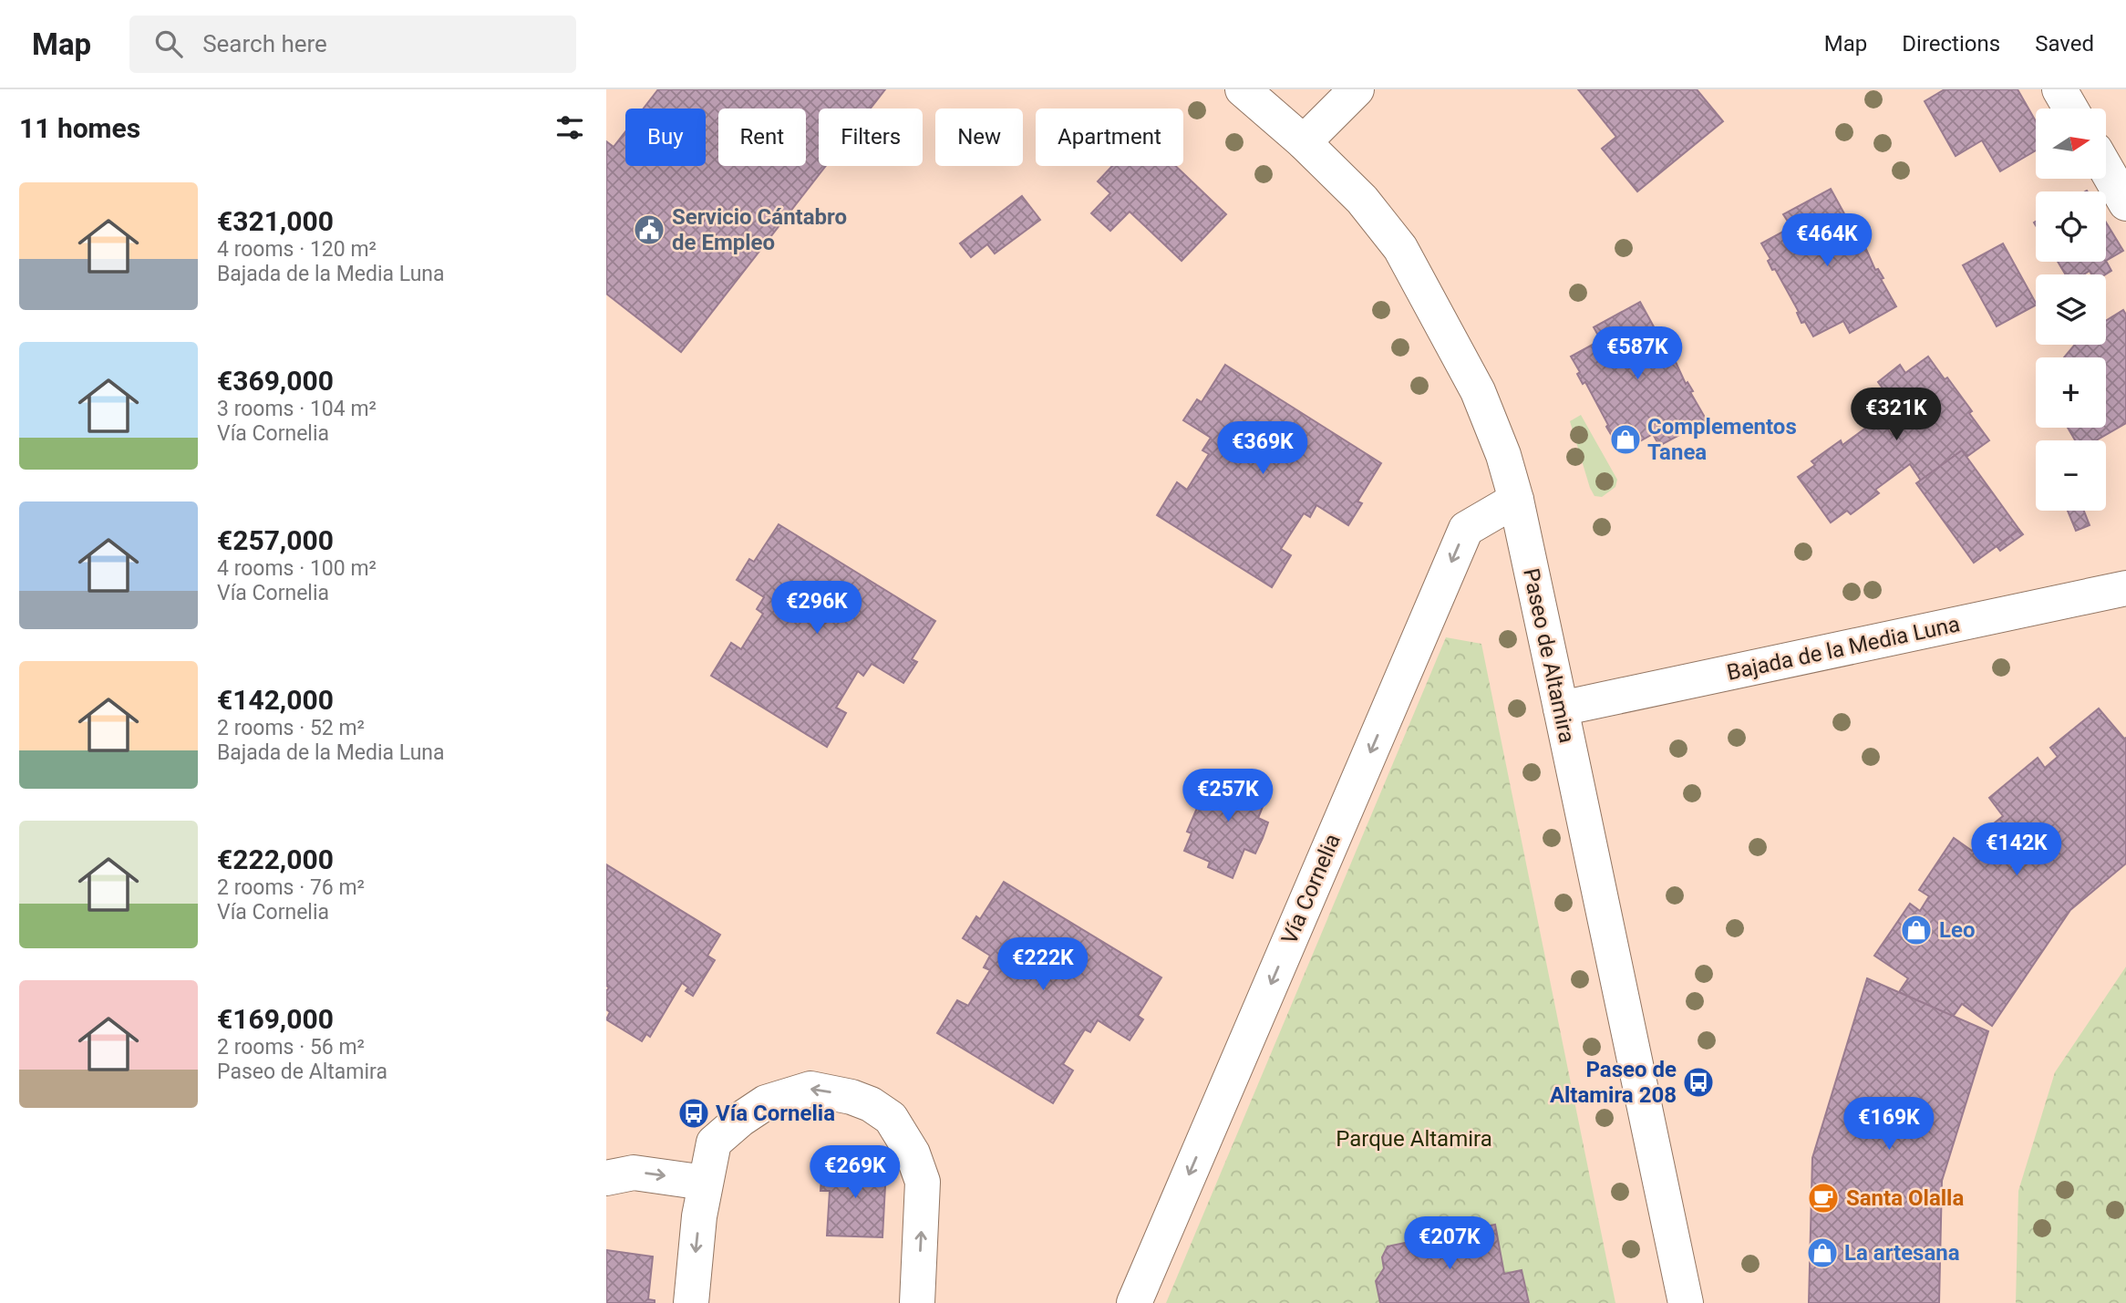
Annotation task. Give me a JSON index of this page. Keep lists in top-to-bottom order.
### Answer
{
  "streets": {
    "street": ["Bajada de la Media Luna", "Paseo de Altamira", "Vía Cornelia"]
  },
  "crossings": [
    ["Bajada de la Media Luna", "Paseo de Altamira"],
    ["Paseo de Altamira", "Vía Cornelia"]
  ],
  "one_way": ["Vía Cornelia"],
  "parks": ["Parque Altamira"],
  "places": {
    "public building": ["Servicio Cántabro de Empleo"],
    "shop": ["Complementos Tanea", "Leo", "La artesana"],
    "bus stop": ["Paseo de Altamira 208", "Vía Cornelia"],
    "cafe": ["Santa Olalla"]
  },
  "north": "right",
  "page": {
    "header": "Map",
    "search": "Search here",
    "nav": ["Map", "Directions", "Saved"],
    "heading": "11 homes",
    "map_buttons": ["+", "−"],
    "chip": [
      "Buy",
      "Rent",
      "Filters",
      "New",
      "Apartment"
    ],
    "list": [
      {
        "name": "€321,000",
        "note": "4 rooms · 120 m² · Bajada de la Media Luna"
      },
      {
        "name": "€369,000",
        "note": "3 rooms · 104 m² · Vía Cornelia"
      },
      {
        "name": "€257,000",
        "note": "4 rooms · 100 m² · Vía Cornelia"
      },
      {
        "name": "€142,000",
        "note": "2 rooms · 52 m² · Bajada de la Media Luna"
      },
      {
        "name": "€222,000",
        "note": "2 rooms · 76 m² · Vía Cornelia"
      },
      {
        "name": "€169,000",
        "note": "2 rooms · 56 m² · Paseo de Altamira"
      }
    ],
    "price": [
      "€464K",
      "€587K",
      "€321K",
      "€369K",
      "€296K",
      "€257K",
      "€142K",
      "€222K",
      "€169K",
      "€269K",
      "€207K"
    ]
  }
}
